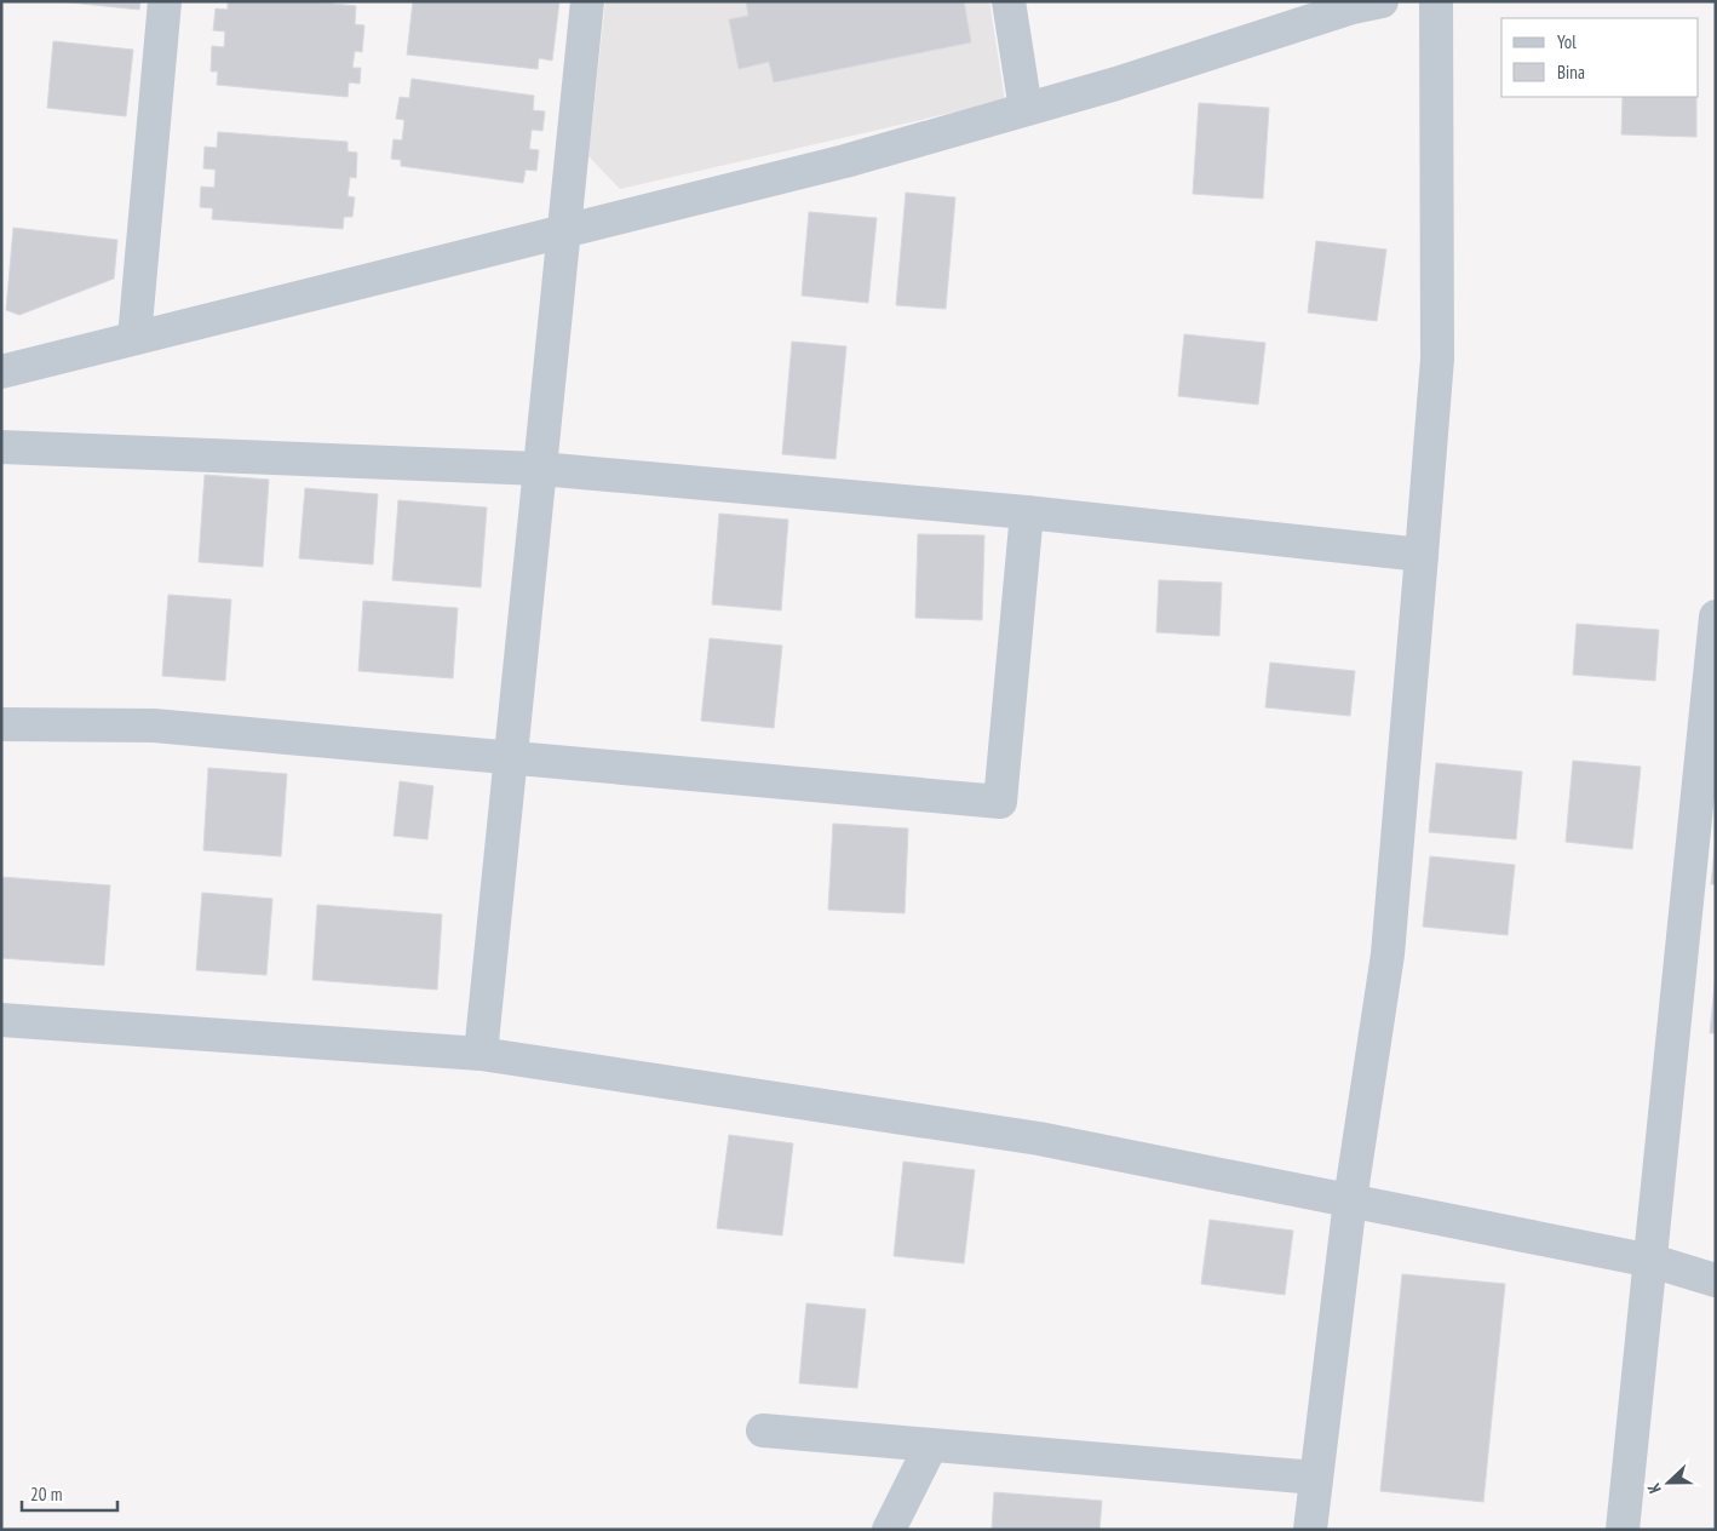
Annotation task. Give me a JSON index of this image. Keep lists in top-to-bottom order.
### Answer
{
  "legend": ["Yol", "Bina"],
  "scale_bar": "20 m",
  "north": "left"
}
